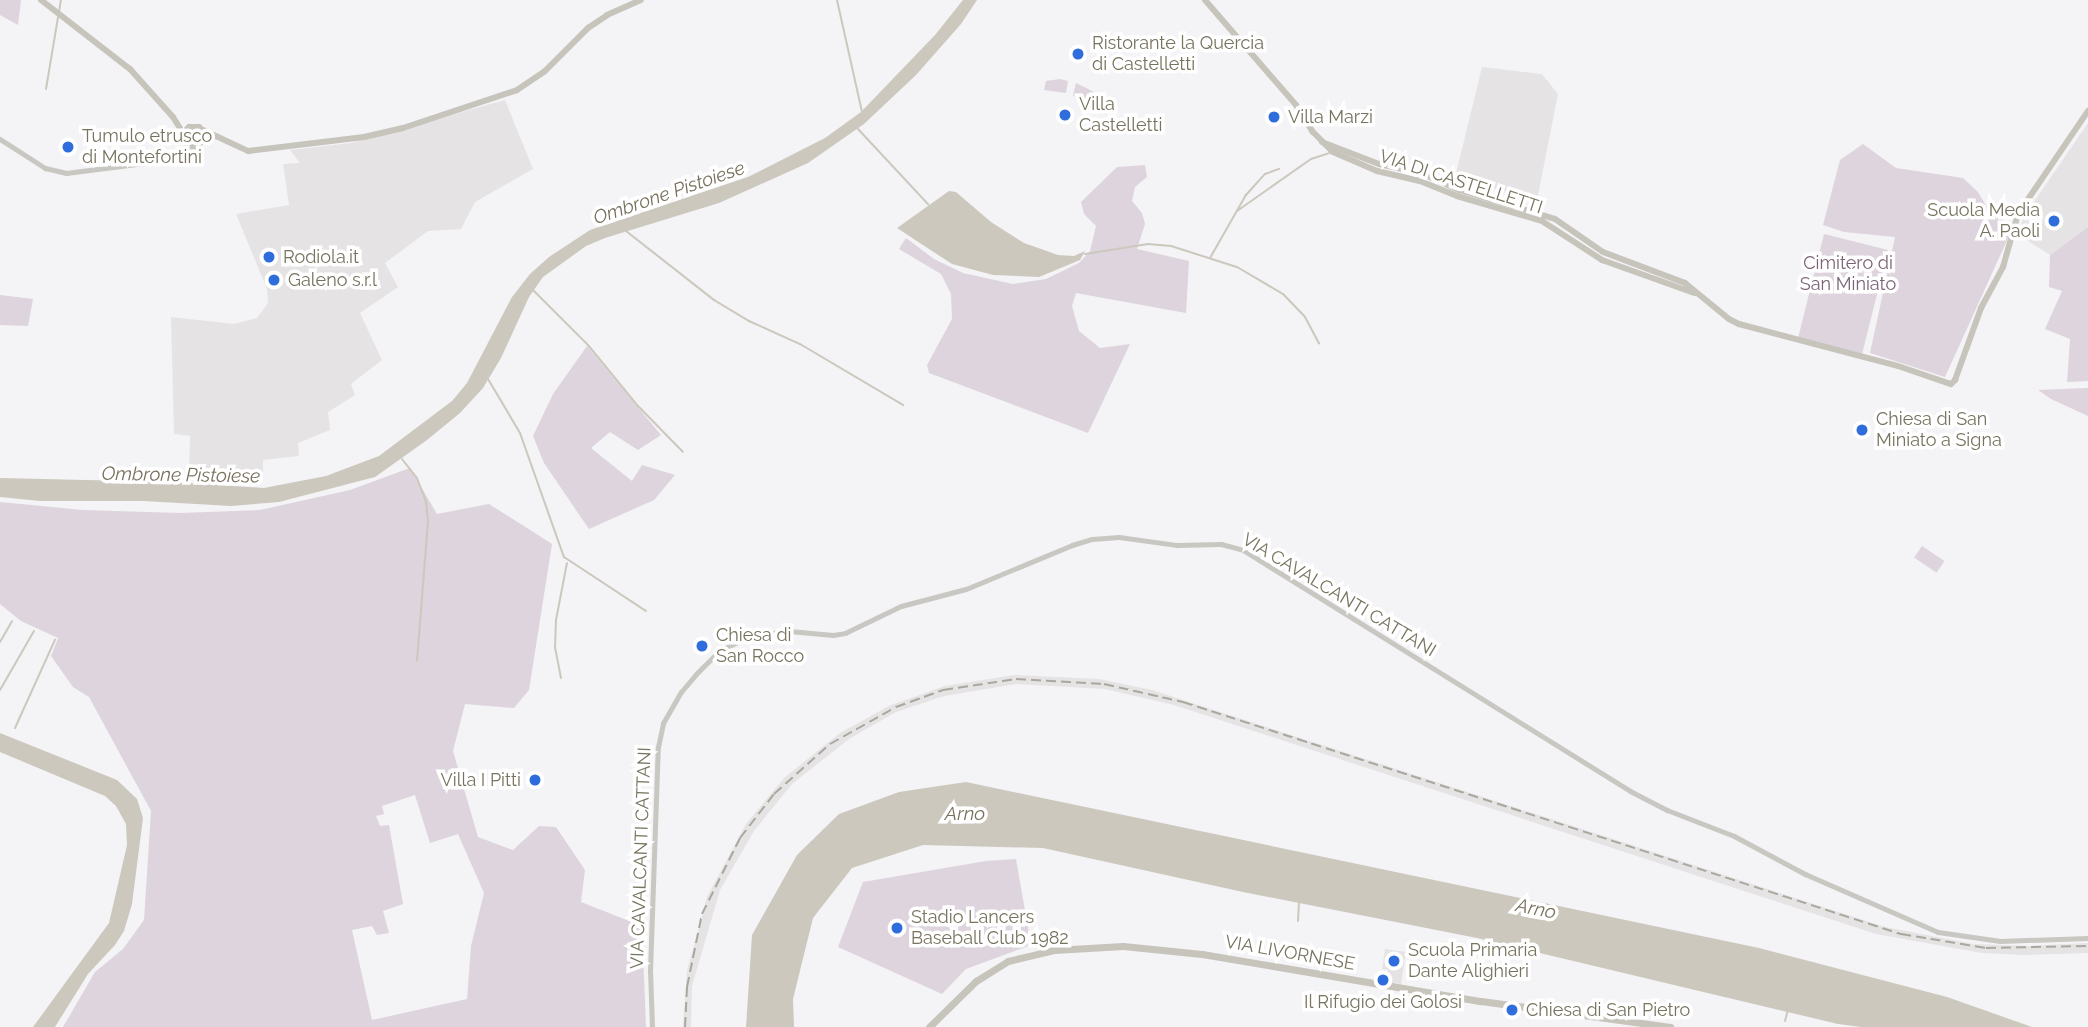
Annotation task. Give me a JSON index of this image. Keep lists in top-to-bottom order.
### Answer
{
  "streets": {
    "main road": ["VIA DI CASTELLETTI", "VIA LIVORNESE"],
    "street": ["VIA CAVALCANTI CATTANI"]
  },
  "water": ["Ombrone Pistoiese", "Arno"],
  "parks": ["Cimitero di San Miniato"],
  "places": [
    "Ristorante la Quercia di Castelletti",
    "Villa Castelletti",
    "Villa Marzi",
    "Tumulo etrusco di Montefortini",
    "Scuola Media A. Paoli",
    "Rodiola.it",
    "Galeno s.r.l",
    "Chiesa di San Miniato a Signa",
    "Chiesa di San Rocco",
    "Villa I Pitti",
    "Stadio Lancers Baseball Club 1982",
    "Scuola Primaria Dante Alighieri",
    "Il Rifugio dei Golosi",
    "Chiesa di San Pietro"
  ]
}
